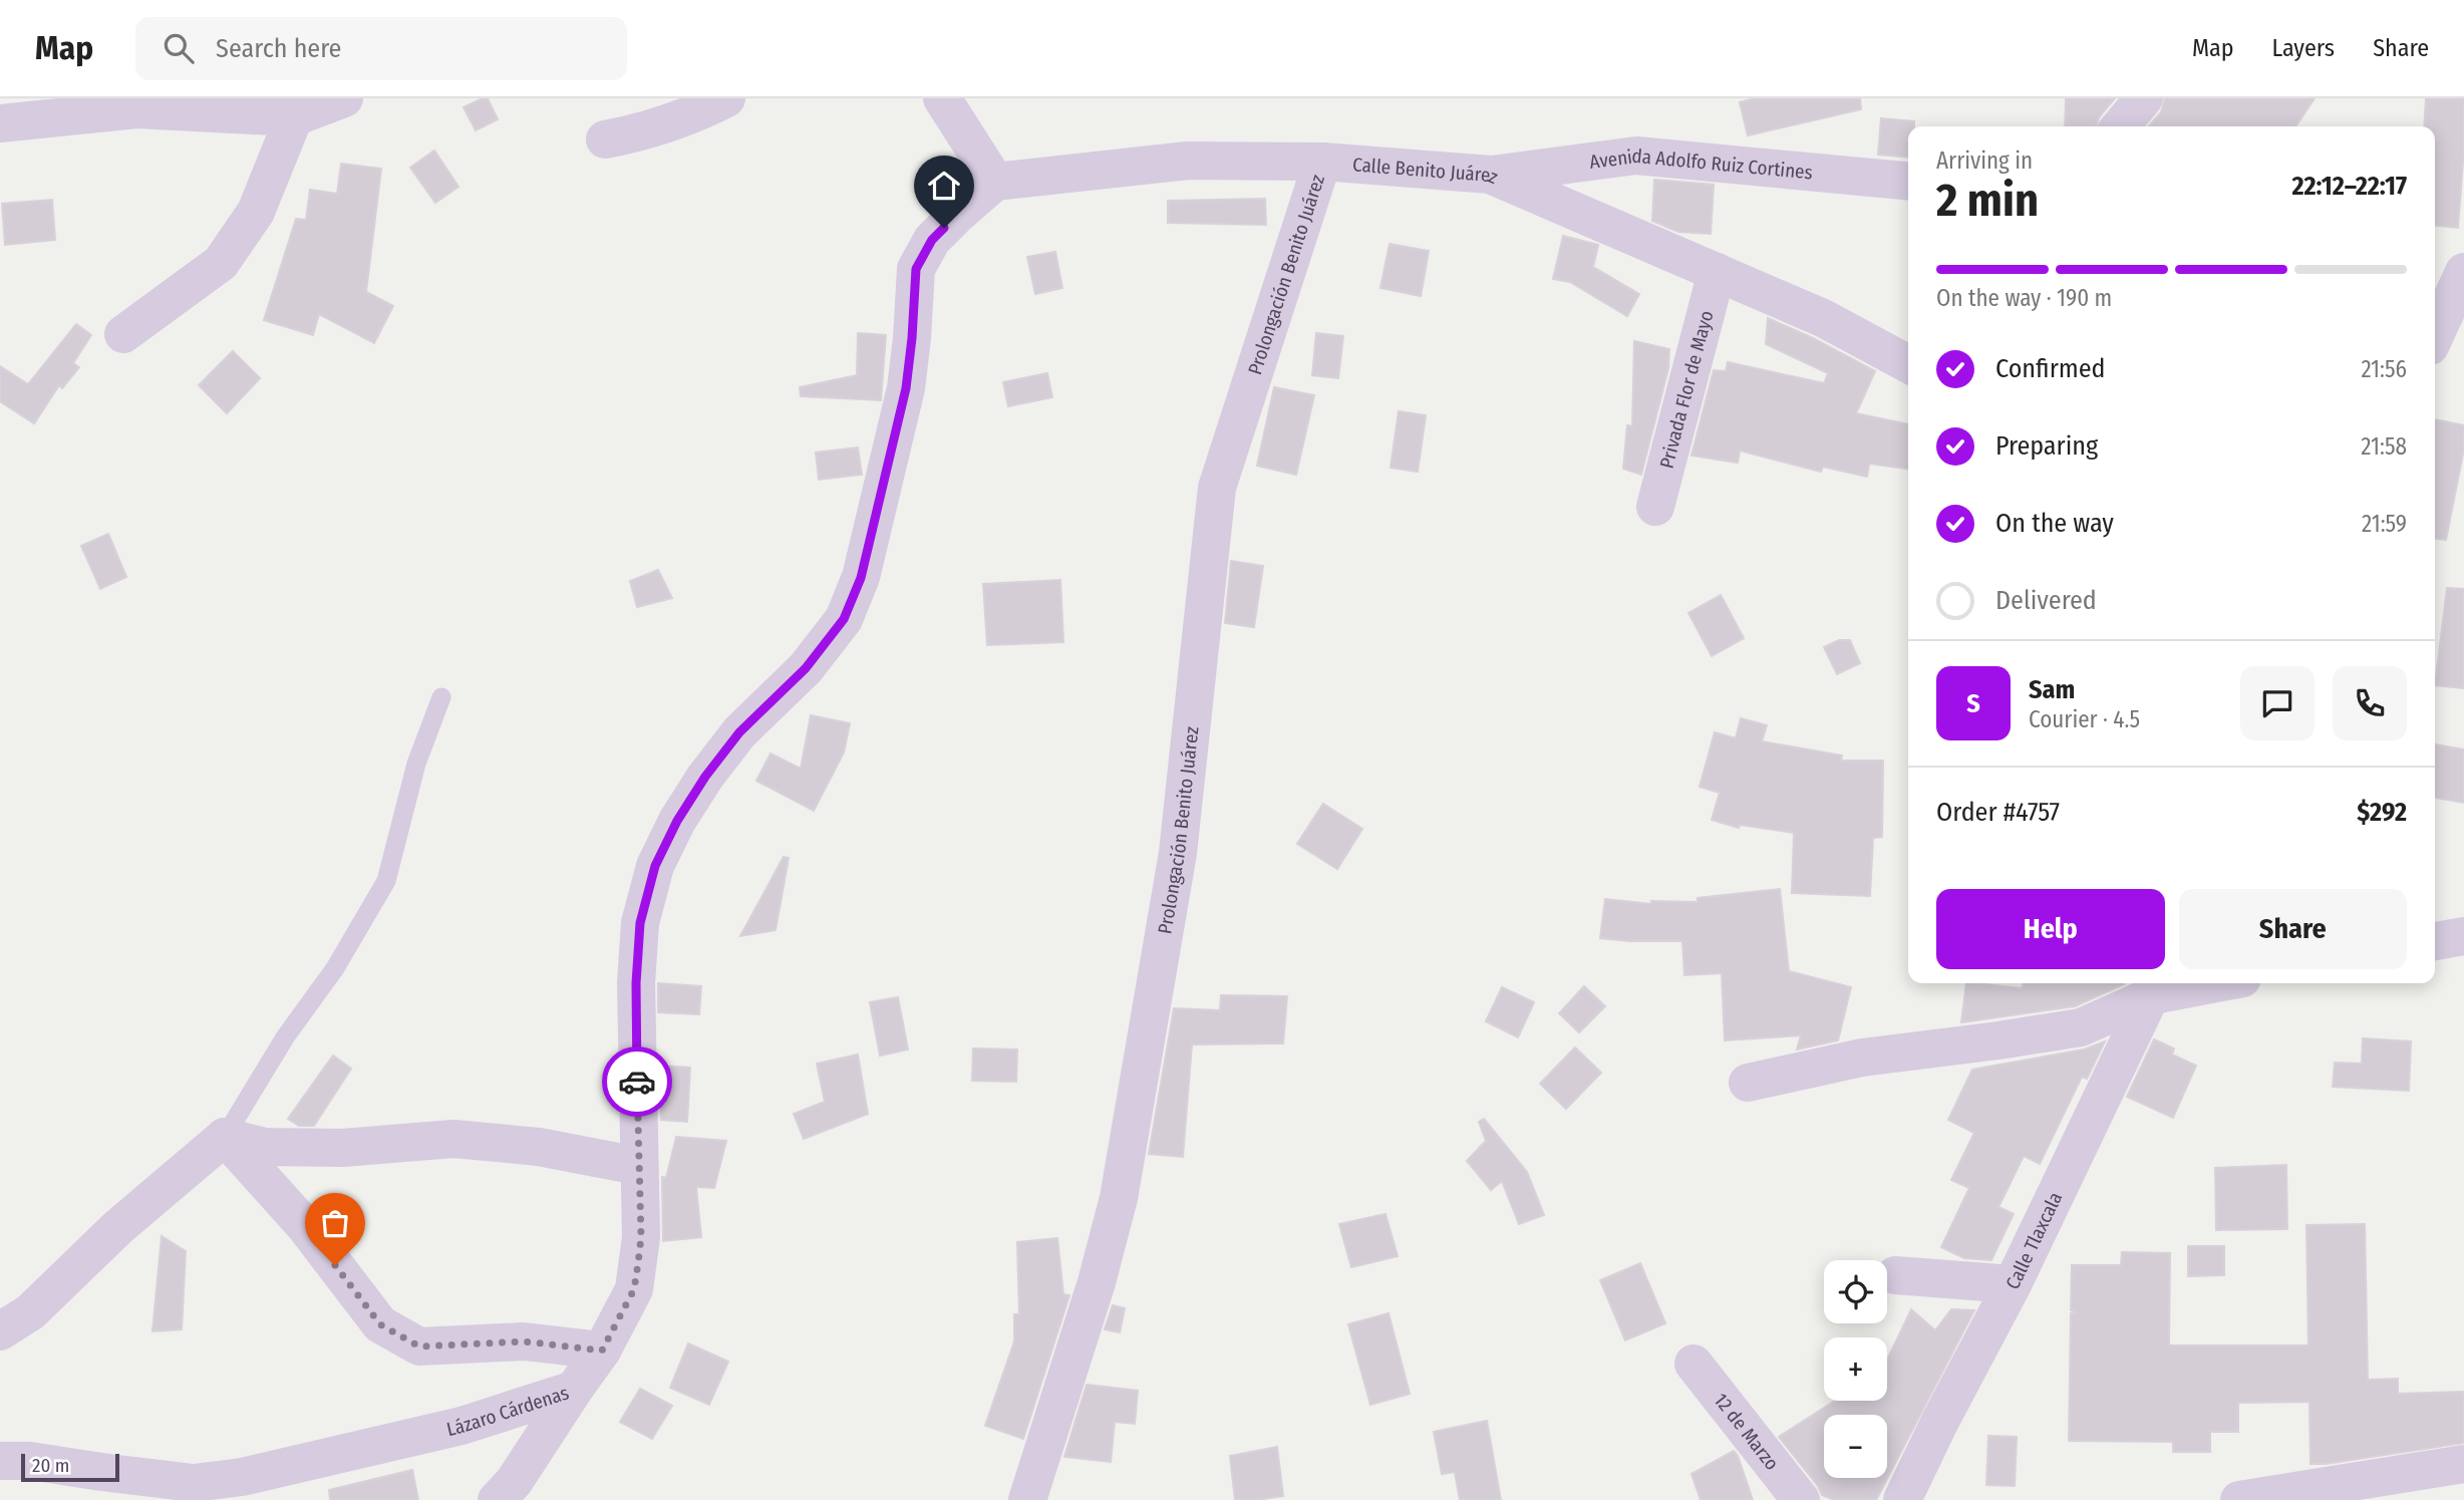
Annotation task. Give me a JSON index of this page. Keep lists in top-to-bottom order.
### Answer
{
  "streets": {
    "street": [
      "Avenida Adolfo Ruiz Cortines",
      "Calle Benito Juárez",
      "Prolongación Benito Juárez",
      "Privada Flor de Mayo",
      "Calle Tlaxcala",
      "Lázaro Cárdenas",
      "12 de Marzo"
    ]
  },
  "crossings": [
    ["Avenida Adolfo Ruiz Cortines", "Calle Benito Juárez"],
    ["Calle Benito Juárez", "Prolongación Benito Juárez"],
    ["Calle Benito Juárez", "Privada Flor de Mayo"],
    ["Calle Benito Juárez", "Lázaro Cárdenas"]
  ],
  "scale_bar": "20 m",
  "page": {
    "header": "Map",
    "search": "Search here",
    "nav": ["Map", "Layers", "Share"],
    "heading": ["2 min", "Arriving in", "22:12–22:17"],
    "panel": [
      "Sam",
      "Courier · 4.5",
      "Order #4757",
      "$292"
    ],
    "bar": "On the way · 190 m",
    "list": [
      ["Confirmed", "21:56"],
      ["Preparing", "21:58"],
      ["On the way", "21:59"],
      "Delivered"
    ],
    "round": "S",
    "buttons": ["Help", "Share"],
    "map_buttons": ["+", "−"],
    "scale": "20 m"
  }
}
